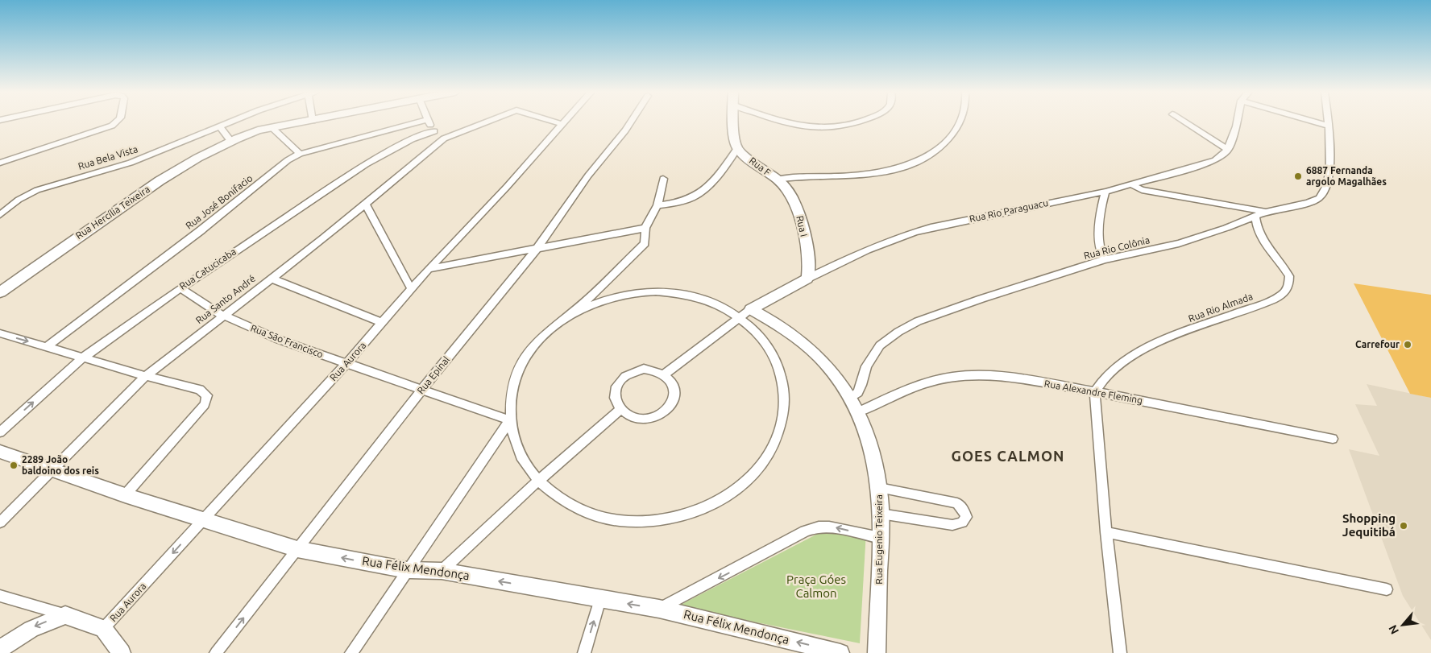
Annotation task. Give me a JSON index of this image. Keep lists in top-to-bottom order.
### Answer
{
  "streets": {
    "main road": ["Rua Félix Mendonça"],
    "street": [
      "Rua Bela Vista",
      "Rua F",
      "Rua José Bonifacio",
      "Rua Rio Paraguacu",
      "Rua Hercília Teixeira",
      "Rua I",
      "Rua Rio Colônia",
      "Rua Catucicaba",
      "Rua Santo André",
      "Rua Rio Almada",
      "Rua São Francisco",
      "Rua Aurora",
      "Rua Epinal",
      "Rua Alexandre Fleming",
      "Rua Eugenio Teixeira"
    ]
  },
  "crossings": [
    ["Rua F", "Rua I"],
    ["Rua Rio Paraguacu", "Rua I"],
    ["Rua Rio Paraguacu", "Rua Eugenio Teixeira"],
    ["Rua Rio Colônia", "Rua Rio Almada"],
    ["Rua Rio Colônia", "Rua Eugenio Teixeira"],
    ["Rua Catucicaba", "Rua São Francisco"],
    ["Rua Santo André", "Rua São Francisco"],
    ["Rua Santo André", "Rua Aurora"],
    ["Rua Santo André", "Rua Félix Mendonça"],
    ["Rua Rio Almada", "Rua Alexandre Fleming"],
    ["Rua São Francisco", "Rua Aurora"],
    ["Rua São Francisco", "Rua Epinal"],
    ["Rua Aurora", "Rua Félix Mendonça"],
    ["Rua Epinal", "Rua Félix Mendonça"],
    ["Rua Alexandre Fleming", "Rua Eugenio Teixeira"]
  ],
  "one_way": ["Rua Félix Mendonça"],
  "districts": ["GOES CALMON"],
  "parks": ["Praça Góes Calmon"],
  "places": [
    "6887 Fernanda argolo Magalhães",
    "Carrefour",
    "2289 João baldoino dos reis",
    "Shopping Jequitibá"
  ],
  "north": "bottom left"
}
